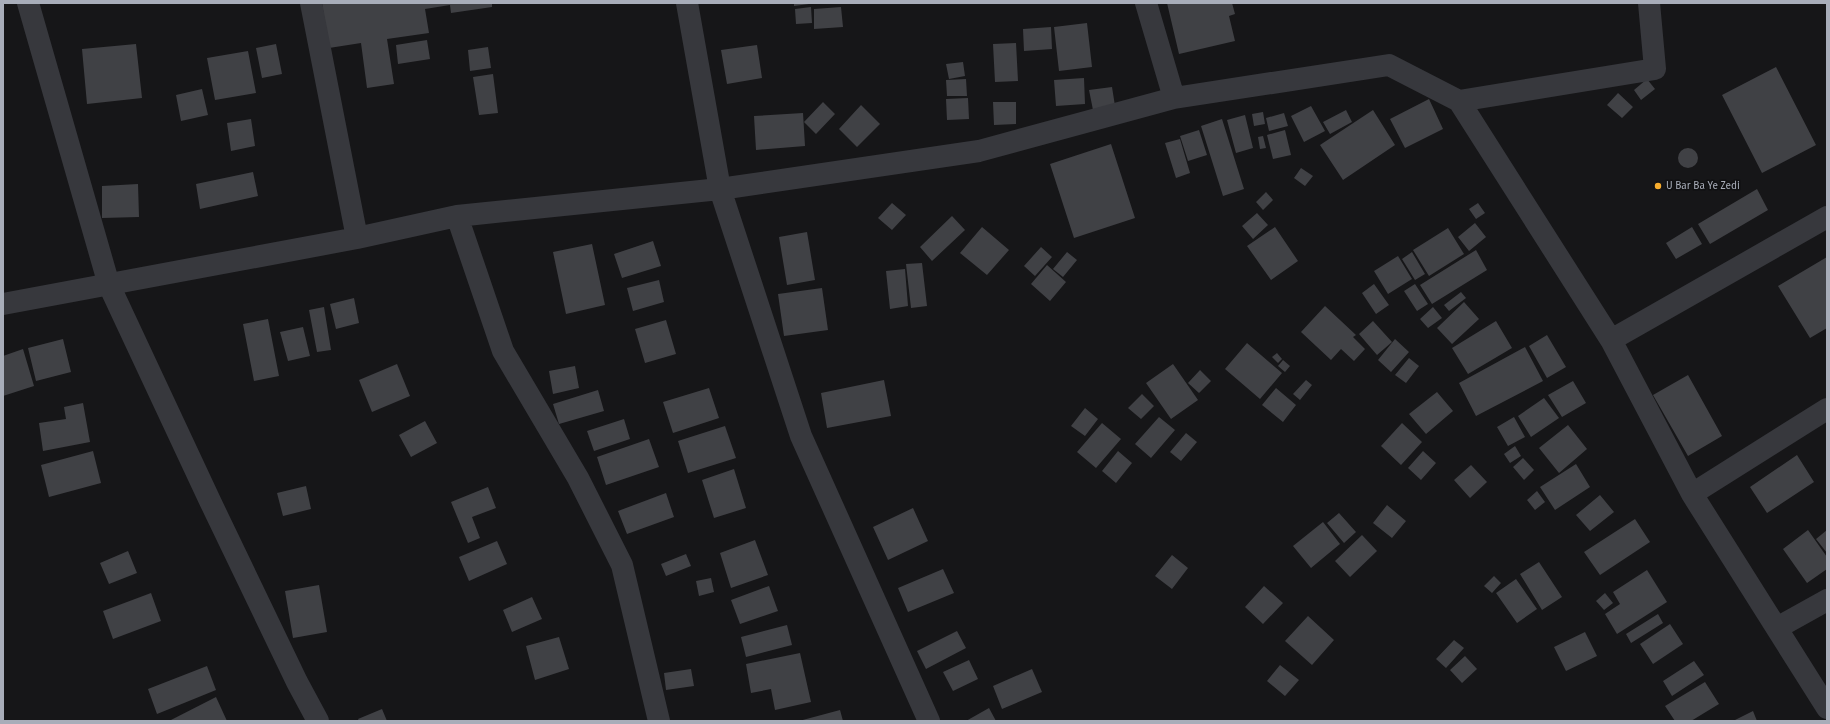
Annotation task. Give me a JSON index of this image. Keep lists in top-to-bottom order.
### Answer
{
  "places": ["U Bar Ba Ye Zedi"]
}
